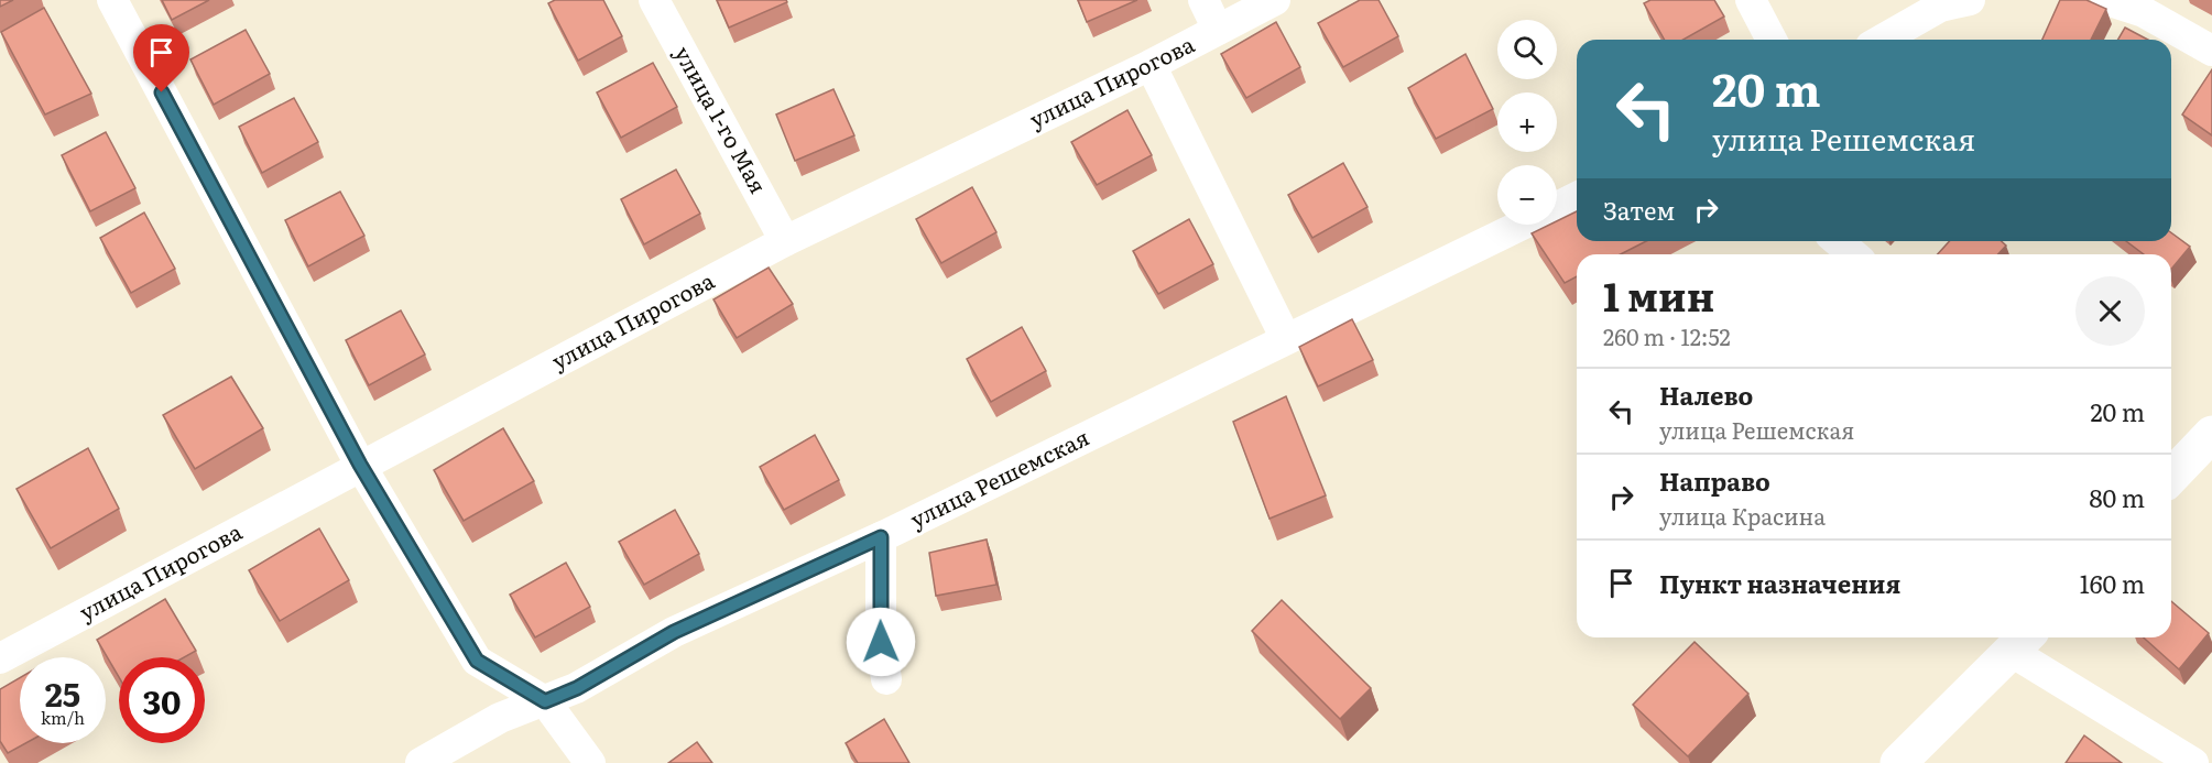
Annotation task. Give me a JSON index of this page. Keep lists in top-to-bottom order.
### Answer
{
  "streets": {
    "street": ["улица Пирогова", "улица 1-го Мая", "улица Решемская"]
  },
  "crossings": [
    ["улица Пирогова", "улица 1-го Мая"]
  ],
  "page": {
    "map_buttons": ["+", "−"],
    "turn": ["20 m", "улица Решемская"],
    "then": "Затем",
    "heading": ["1 мин", "260 m · 12:52"],
    "list": [
      {
        "name": "Налево",
        "note": "улица Решемская",
        "value": "20 m"
      },
      {
        "name": "Направо",
        "note": "улица Красина",
        "value": "80 m"
      },
      {
        "name": "Пункт назначения",
        "value": "160 m"
      }
    ],
    "speed": "25 km/h",
    "limit": "30"
  }
}
